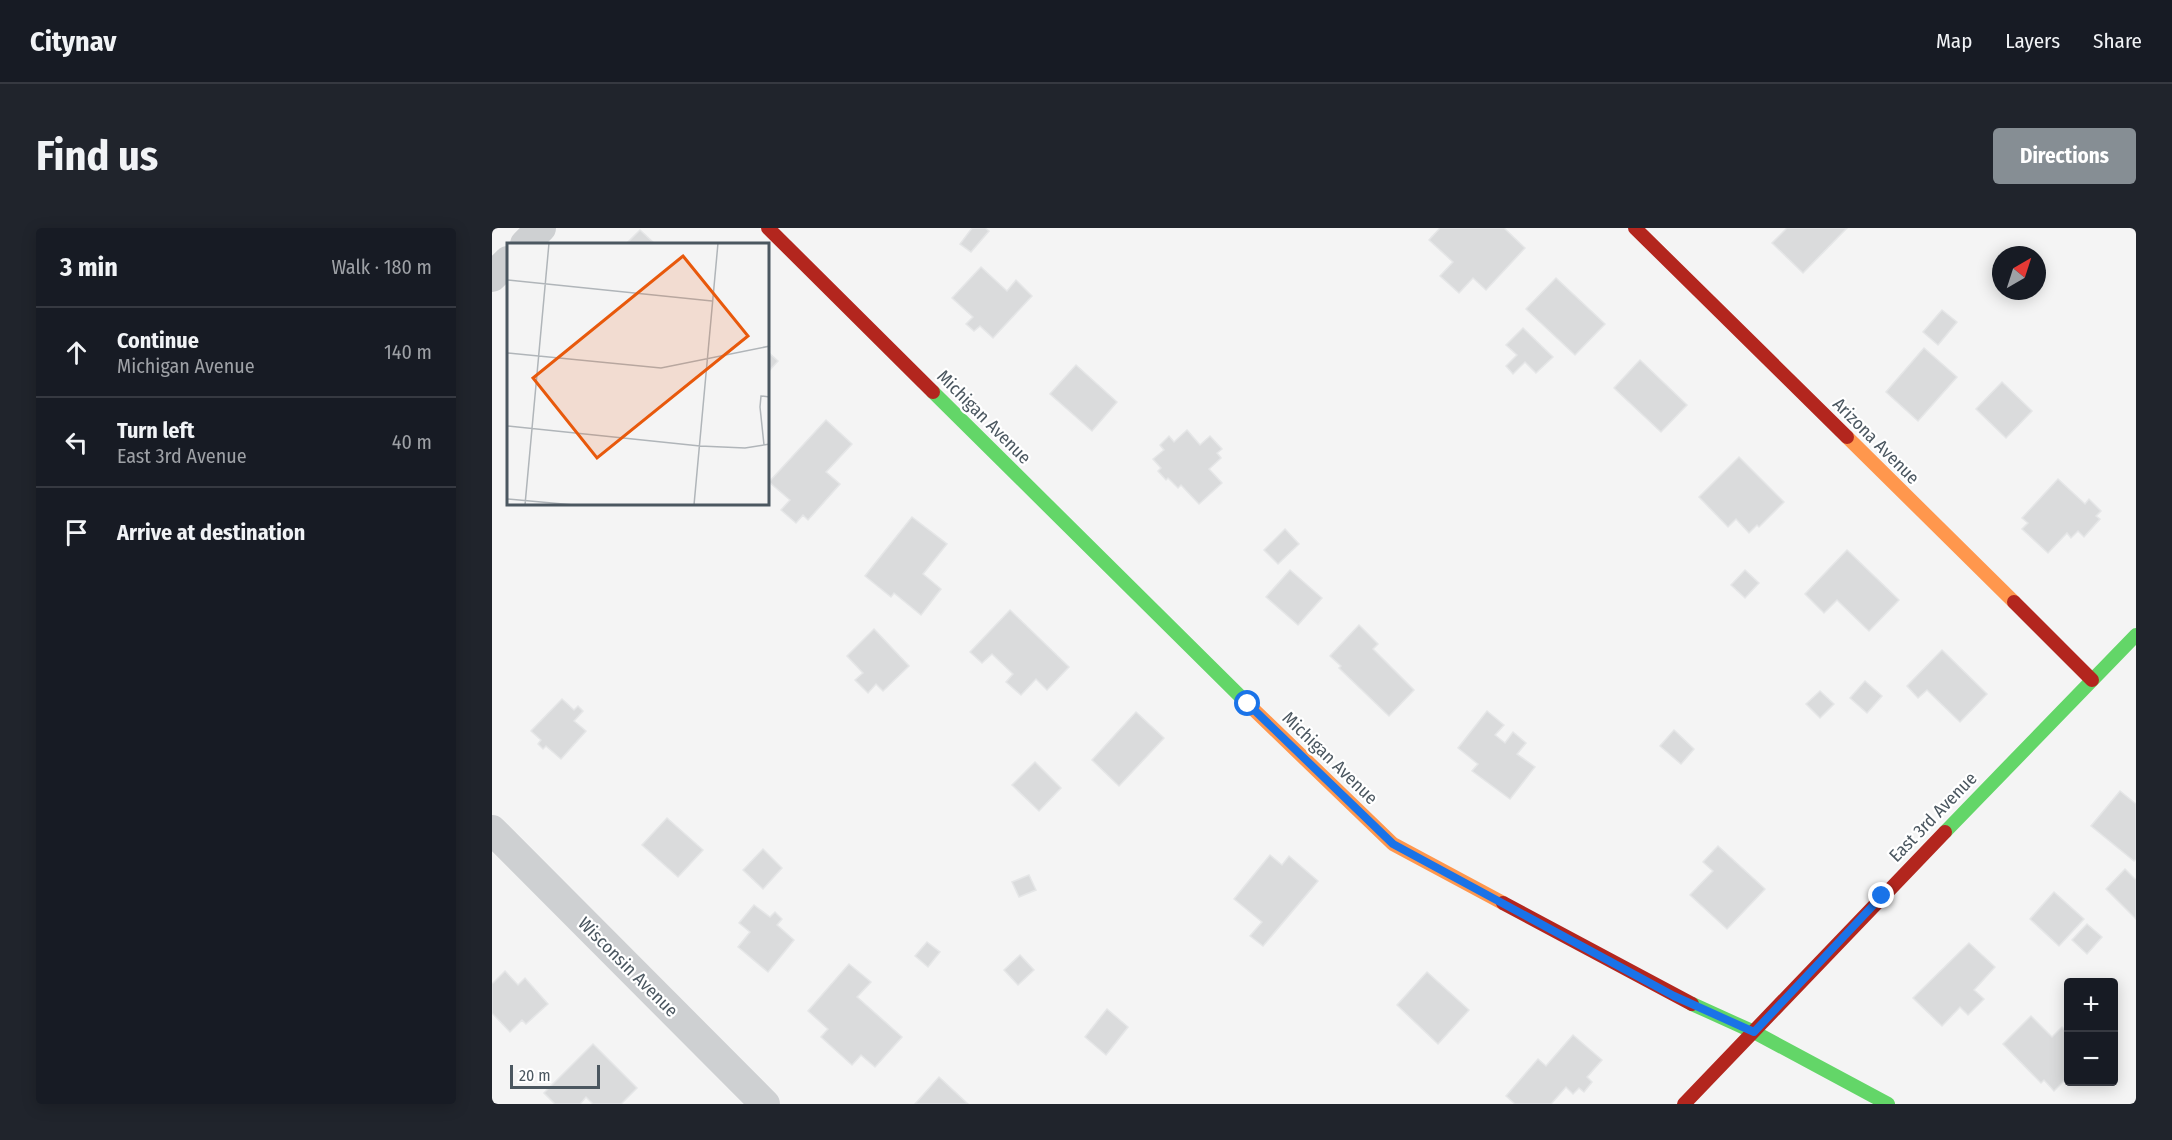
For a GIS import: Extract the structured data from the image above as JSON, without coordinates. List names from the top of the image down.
{
  "streets": {
    "street": [
      "Michigan Avenue",
      "Arizona Avenue",
      "East 3rd Avenue",
      "Wisconsin Avenue"
    ]
  },
  "crossings": [
    ["Michigan Avenue", "East 3rd Avenue"],
    ["Arizona Avenue", "East 3rd Avenue"]
  ],
  "scale_bar": "20 m",
  "north": "top right",
  "page": {
    "header": "Citynav",
    "nav": ["Map", "Layers", "Share"],
    "buttons": "Directions",
    "title": "Find us",
    "heading": ["3 min", "Walk · 180 m"],
    "list": [
      ["Continue", "Michigan Avenue", "140 m"],
      ["Turn left", "East 3rd Avenue", "40 m"],
      "Arrive at destination"
    ],
    "map_buttons": ["+", "−"],
    "scale": "20 m"
  }
}
